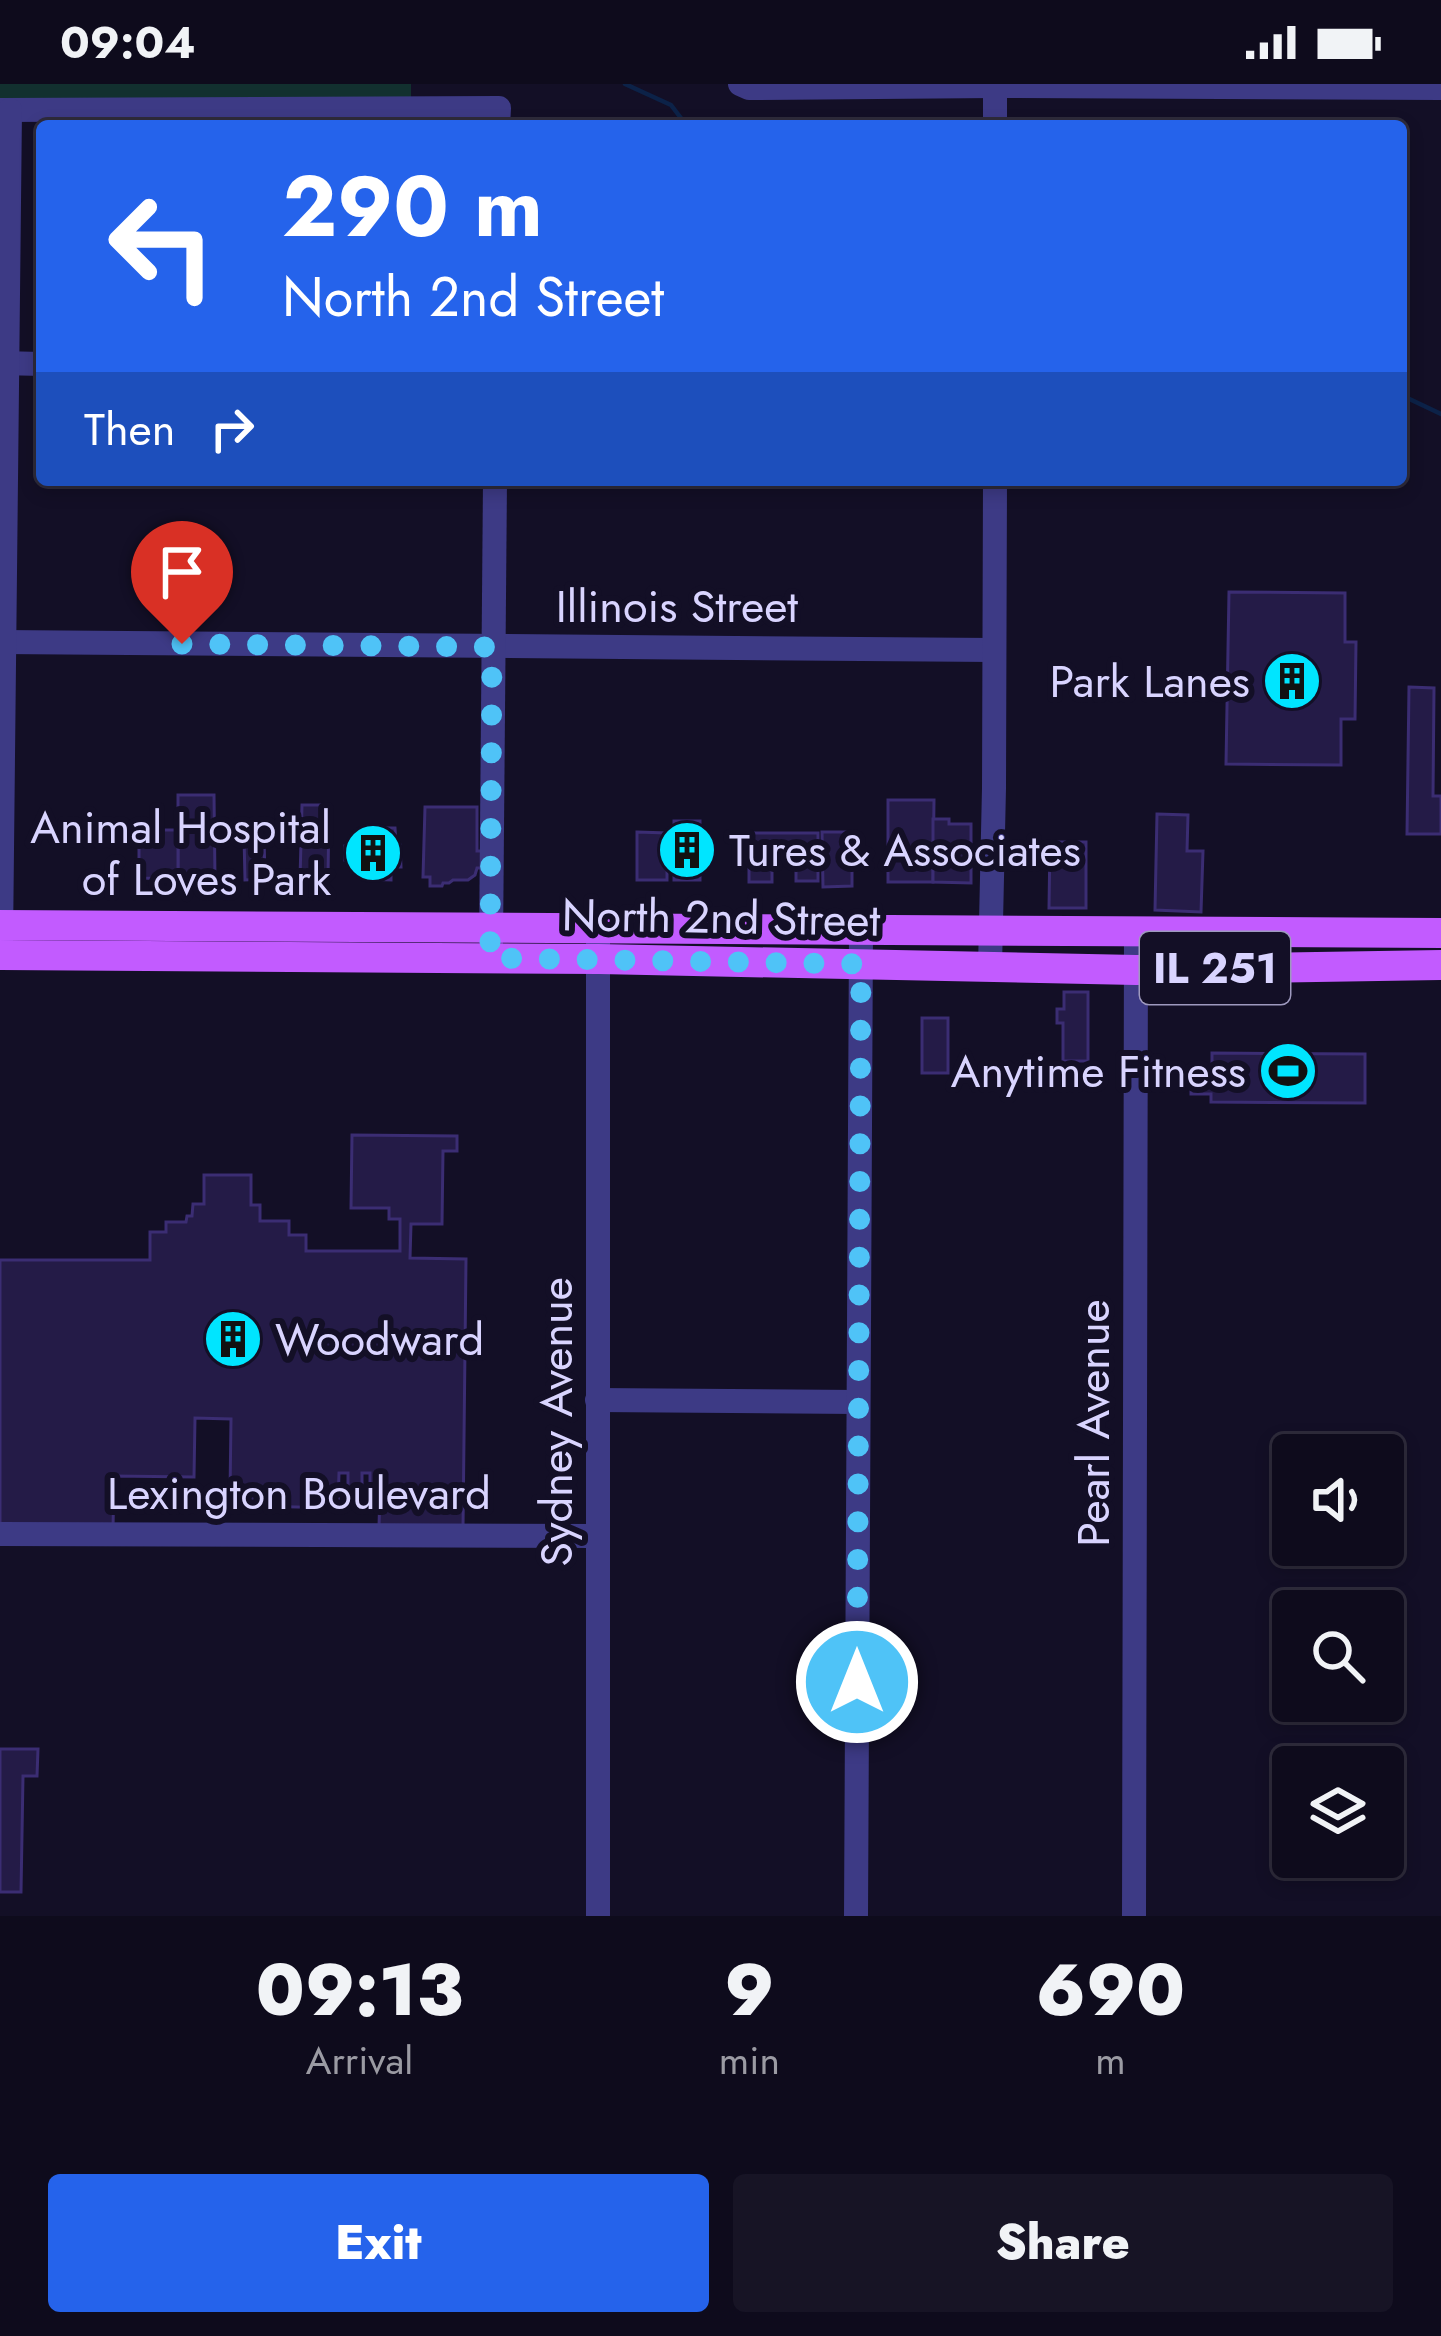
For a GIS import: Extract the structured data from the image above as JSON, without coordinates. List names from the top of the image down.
{
  "streets": {
    "main road": ["North 2nd Street", "IL 251"],
    "street": [
      "Illinois Street",
      "Sydney Avenue",
      "Pearl Avenue",
      "Lexington Boulevard"
    ]
  },
  "crossings": [
    ["North 2nd Street", "Sydney Avenue"],
    ["North 2nd Street", "Pearl Avenue"],
    ["Sydney Avenue", "Lexington Boulevard"]
  ],
  "places": {
    "building": [
      "Park Lanes",
      "Tures & Associates",
      "Animal Hospital of Loves Park",
      "Woodward"
    ],
    "sports": ["Anytime Fitness"]
  },
  "page": {
    "status": "09:04",
    "turn": ["290 m", "North 2nd Street"],
    "then": "Then",
    "eta": [
      "09:13",
      "Arrival",
      "9",
      "min",
      "690",
      "m"
    ],
    "buttons": ["Exit", "Share"]
  }
}
